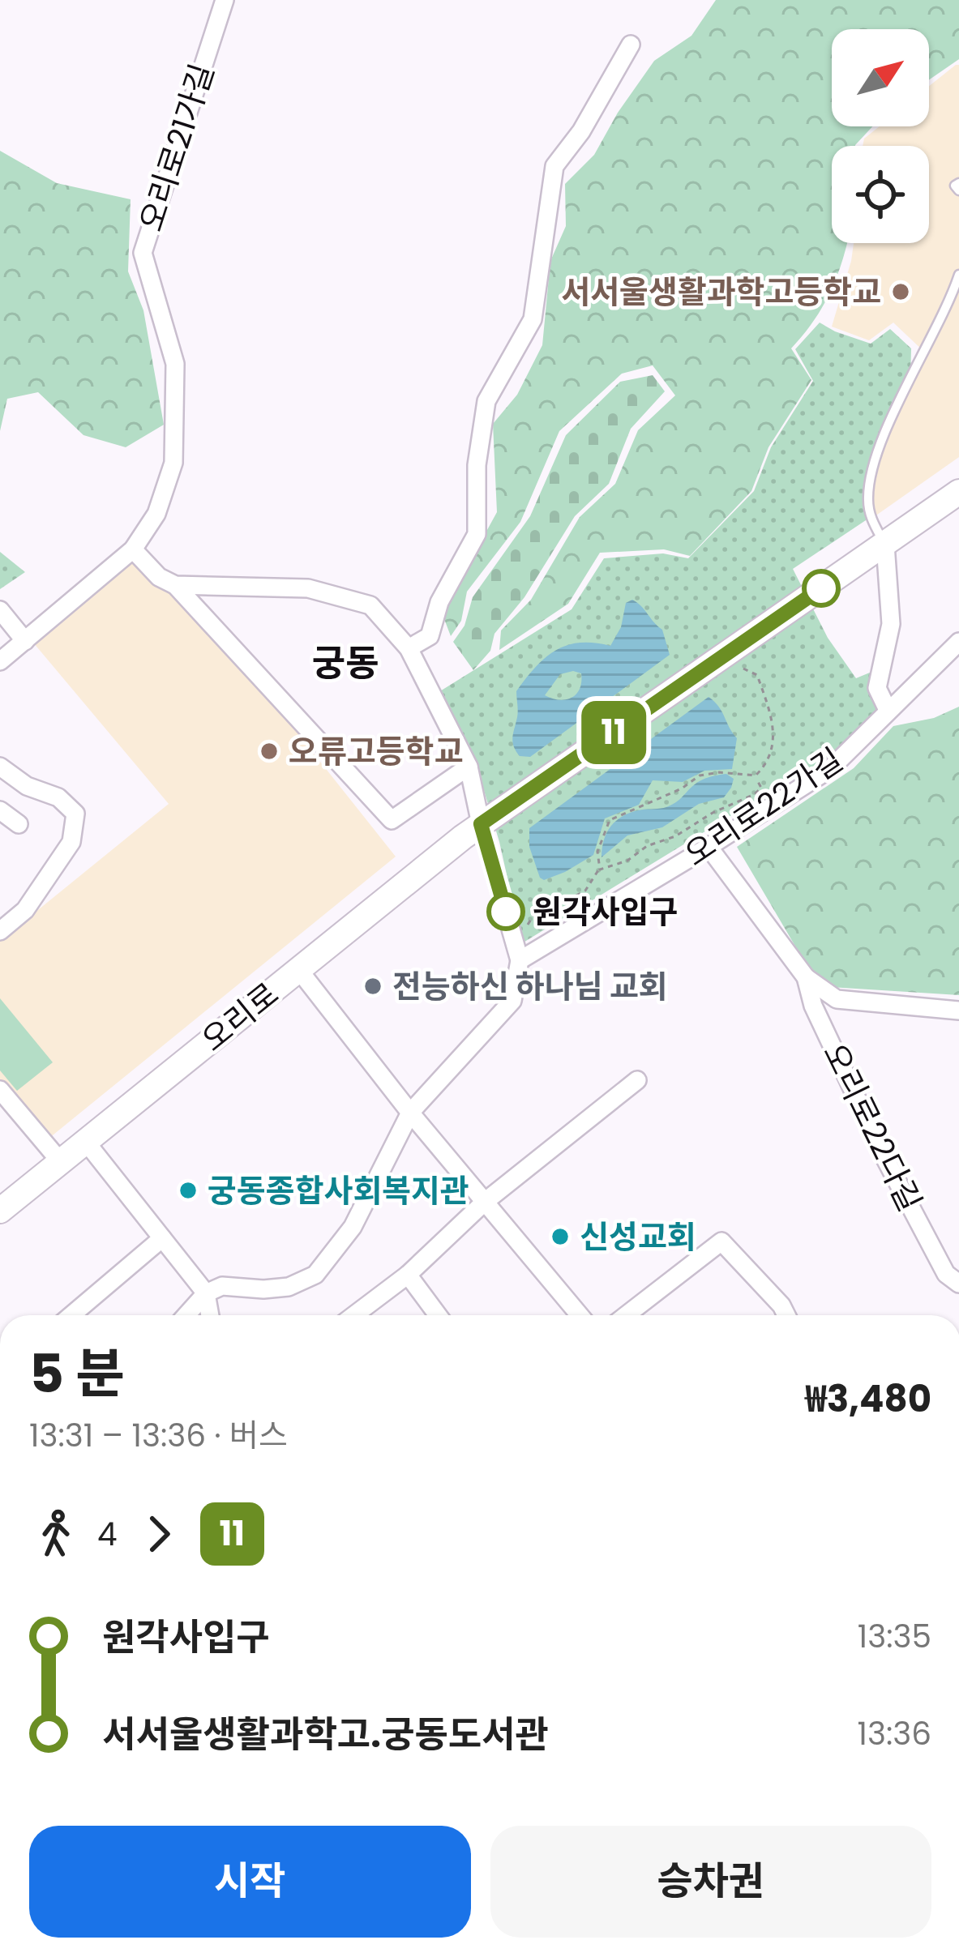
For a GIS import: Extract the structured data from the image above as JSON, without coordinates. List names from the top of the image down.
{
  "streets": {
    "main road": ["오리로"],
    "street": ["오리로21가길", "오리로22가길", "오리로22다길"]
  },
  "crossings": [
    ["오리로22가길", "오리로22다길"]
  ],
  "districts": ["궁동"],
  "places": [
    "서서울생활과학고등학교",
    "오류고등학교",
    "원각사입구",
    "전능하신 하나님 교회",
    "궁동종합사회복지관",
    "신성교회"
  ],
  "lines": ["bus line 11"],
  "north": "top right",
  "page": {
    "on_map": "11",
    "heading": ["5 분", "13:31 – 13:36 · 버스", "₩3,480"],
    "legs": ["4", "11"],
    "list": [
      {
        "name": "원각사입구",
        "value": "13:35"
      },
      {
        "name": "서서울생활과학고.궁동도서관",
        "value": "13:36"
      }
    ],
    "buttons": ["시작", "승차권"]
  }
}
